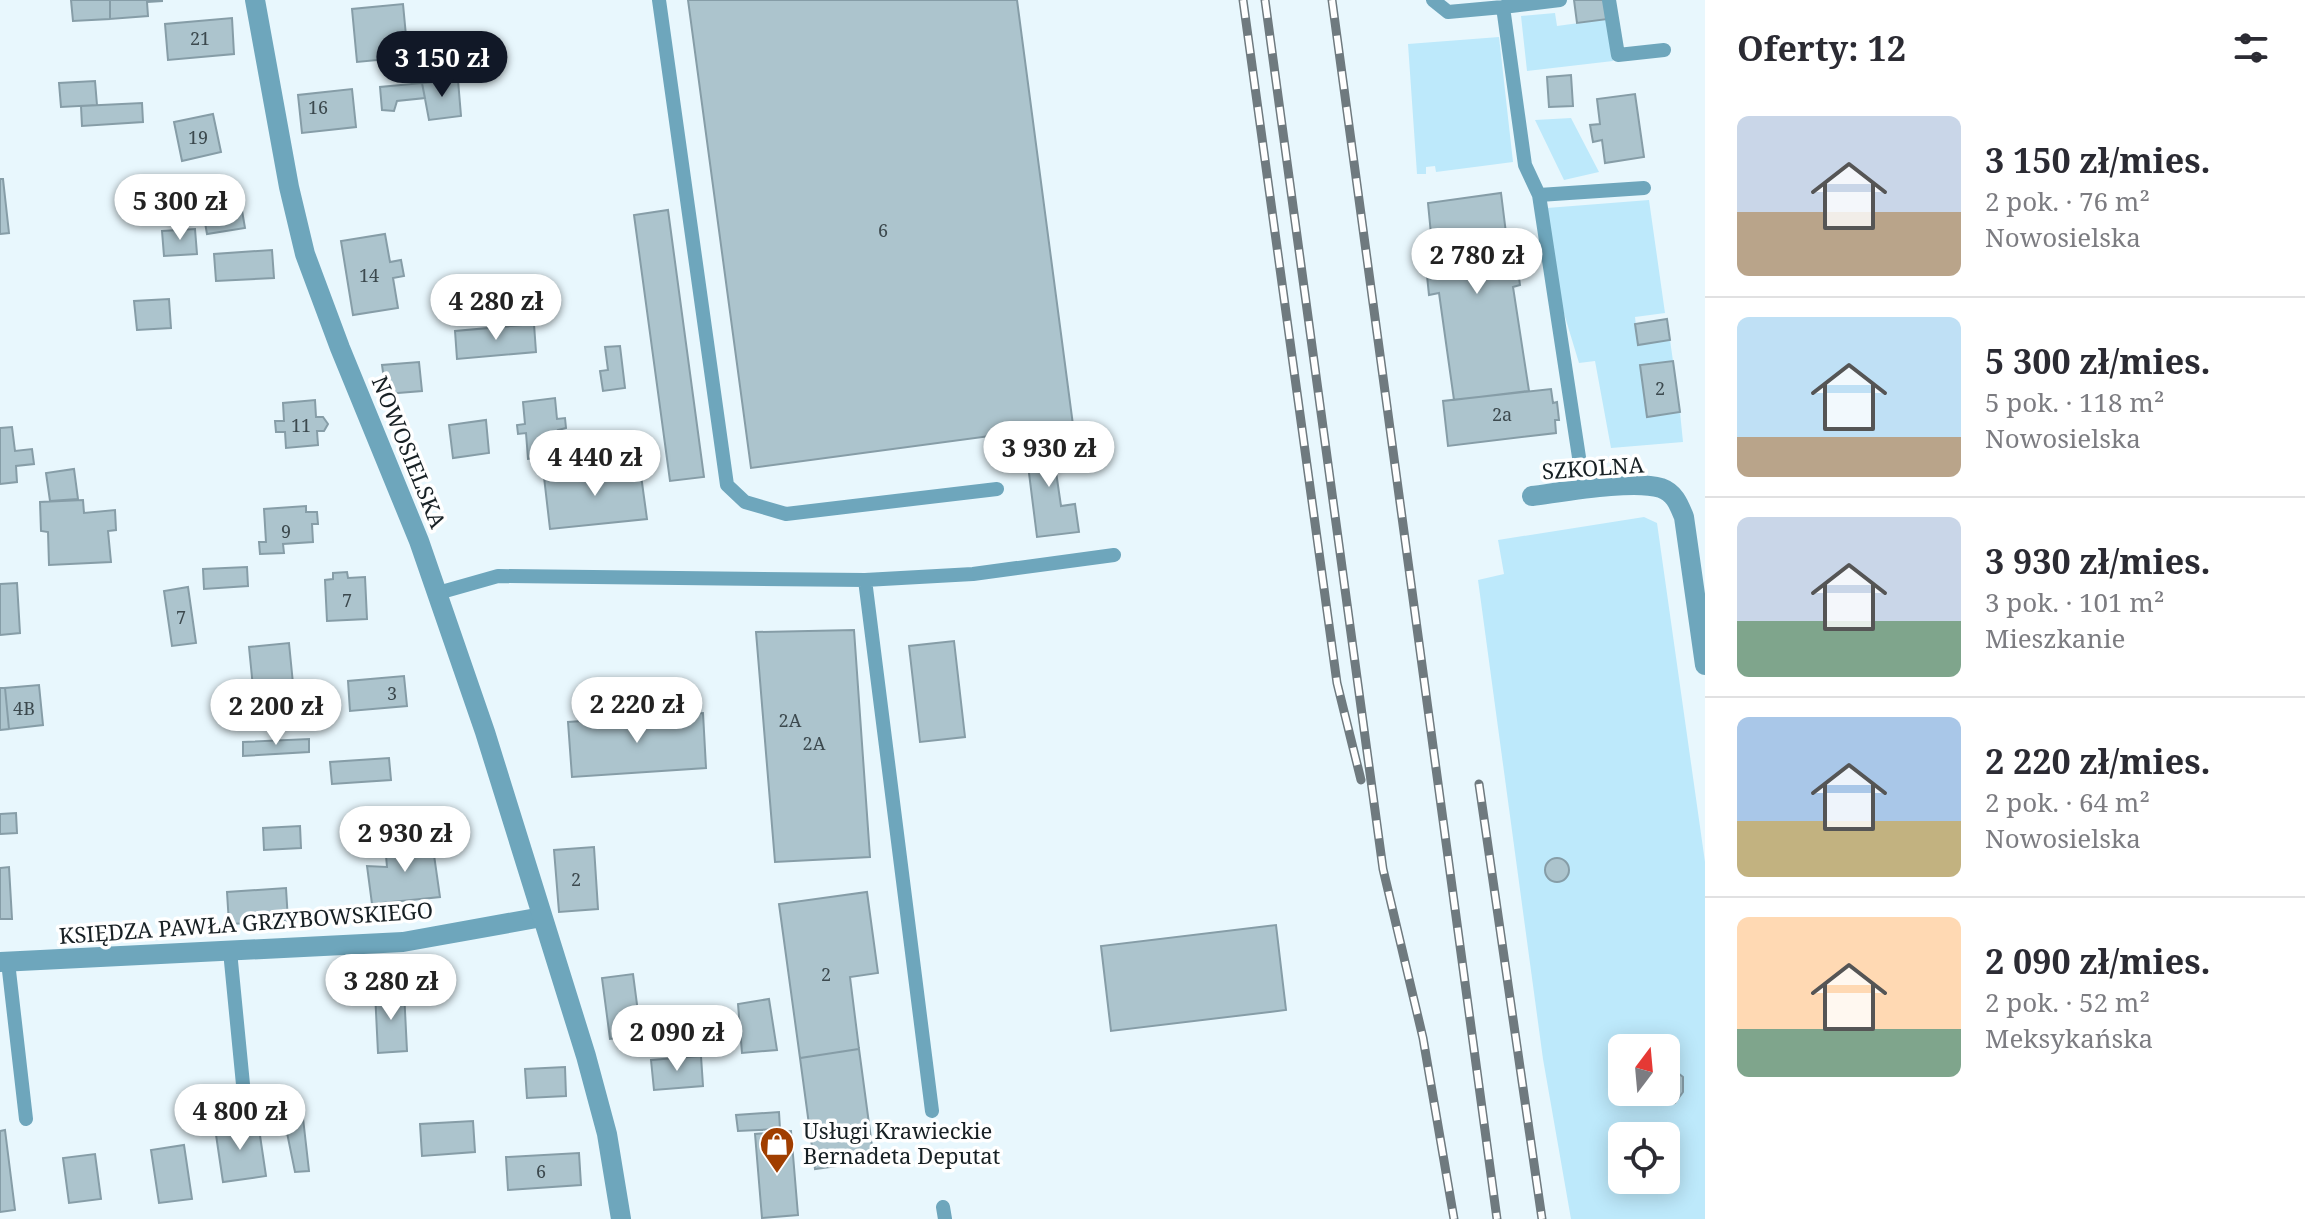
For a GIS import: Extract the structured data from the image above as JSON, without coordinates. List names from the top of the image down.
{
  "streets": {
    "street": ["NOWOSIELSKA", "SZKOLNA", "KSIĘDZA PAWŁA GRZYBOWSKIEGO"]
  },
  "crossings": [
    ["NOWOSIELSKA", "KSIĘDZA PAWŁA GRZYBOWSKIEGO"]
  ],
  "places": {
    "shop": ["Usługi Krawieckie Bernadeta Deputat"]
  },
  "house_numbers": [
    "21",
    "16",
    "19",
    "6",
    "14",
    "2",
    "2a",
    "11",
    "9",
    "7",
    "7",
    "3",
    "4B",
    "2A",
    "2A",
    "2",
    "2",
    "6"
  ],
  "north": "top",
  "page": {
    "heading": "Oferty: 12",
    "price": [
      "3 150 zł",
      "5 300 zł",
      "2 780 zł",
      "4 280 zł",
      "3 930 zł",
      "4 440 zł",
      "2 220 zł",
      "2 200 zł",
      "2 930 zł",
      "3 280 zł",
      "2 090 zł",
      "4 800 zł"
    ],
    "list": [
      {
        "name": "3 150 zł/mies.",
        "note": "2 pok. · 76 m² · Nowosielska"
      },
      {
        "name": "5 300 zł/mies.",
        "note": "5 pok. · 118 m² · Nowosielska"
      },
      {
        "name": "3 930 zł/mies.",
        "note": "3 pok. · 101 m² · Mieszkanie"
      },
      {
        "name": "2 220 zł/mies.",
        "note": "2 pok. · 64 m² · Nowosielska"
      },
      {
        "name": "2 090 zł/mies.",
        "note": "2 pok. · 52 m² · Meksykańska"
      }
    ]
  }
}
